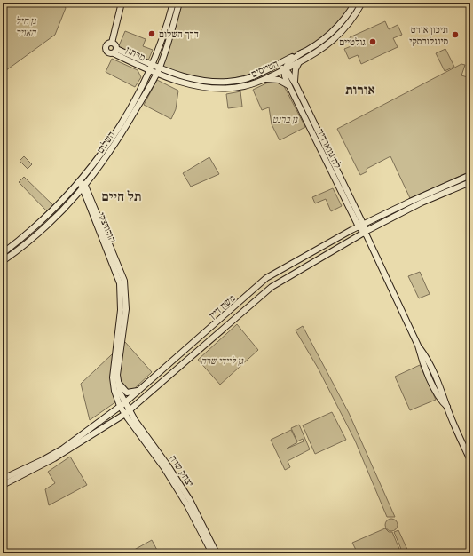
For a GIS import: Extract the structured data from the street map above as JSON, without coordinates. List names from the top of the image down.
{
  "streets": {
    "street": [
      "מרתון",
      "הטייסים",
      "השלום",
      "לה גווארדיה",
      "הורודצקי",
      "משה דיין",
      "יצחק שדה"
    ]
  },
  "crossings": [
    ["מרתון", "הטייסים"],
    ["מרתון", "השלום"],
    ["הטייסים", "השלום"],
    ["הטייסים", "לה גווארדיה"],
    ["השלום", "הורודצקי"],
    ["לה גווארדיה", "משה דיין"],
    ["הורודצקי", "משה דיין"],
    ["הורודצקי", "יצחק שדה"],
    ["משה דיין", "יצחק שדה"]
  ],
  "districts": ["אורות", "תל חיים"],
  "parks": ["גן חיל האויר", "גן ברנט", "גן ליידי שרה"],
  "places": ["דרך השלום", "תיכון אורט סינגלובסקי", "גולטיים"]
}
